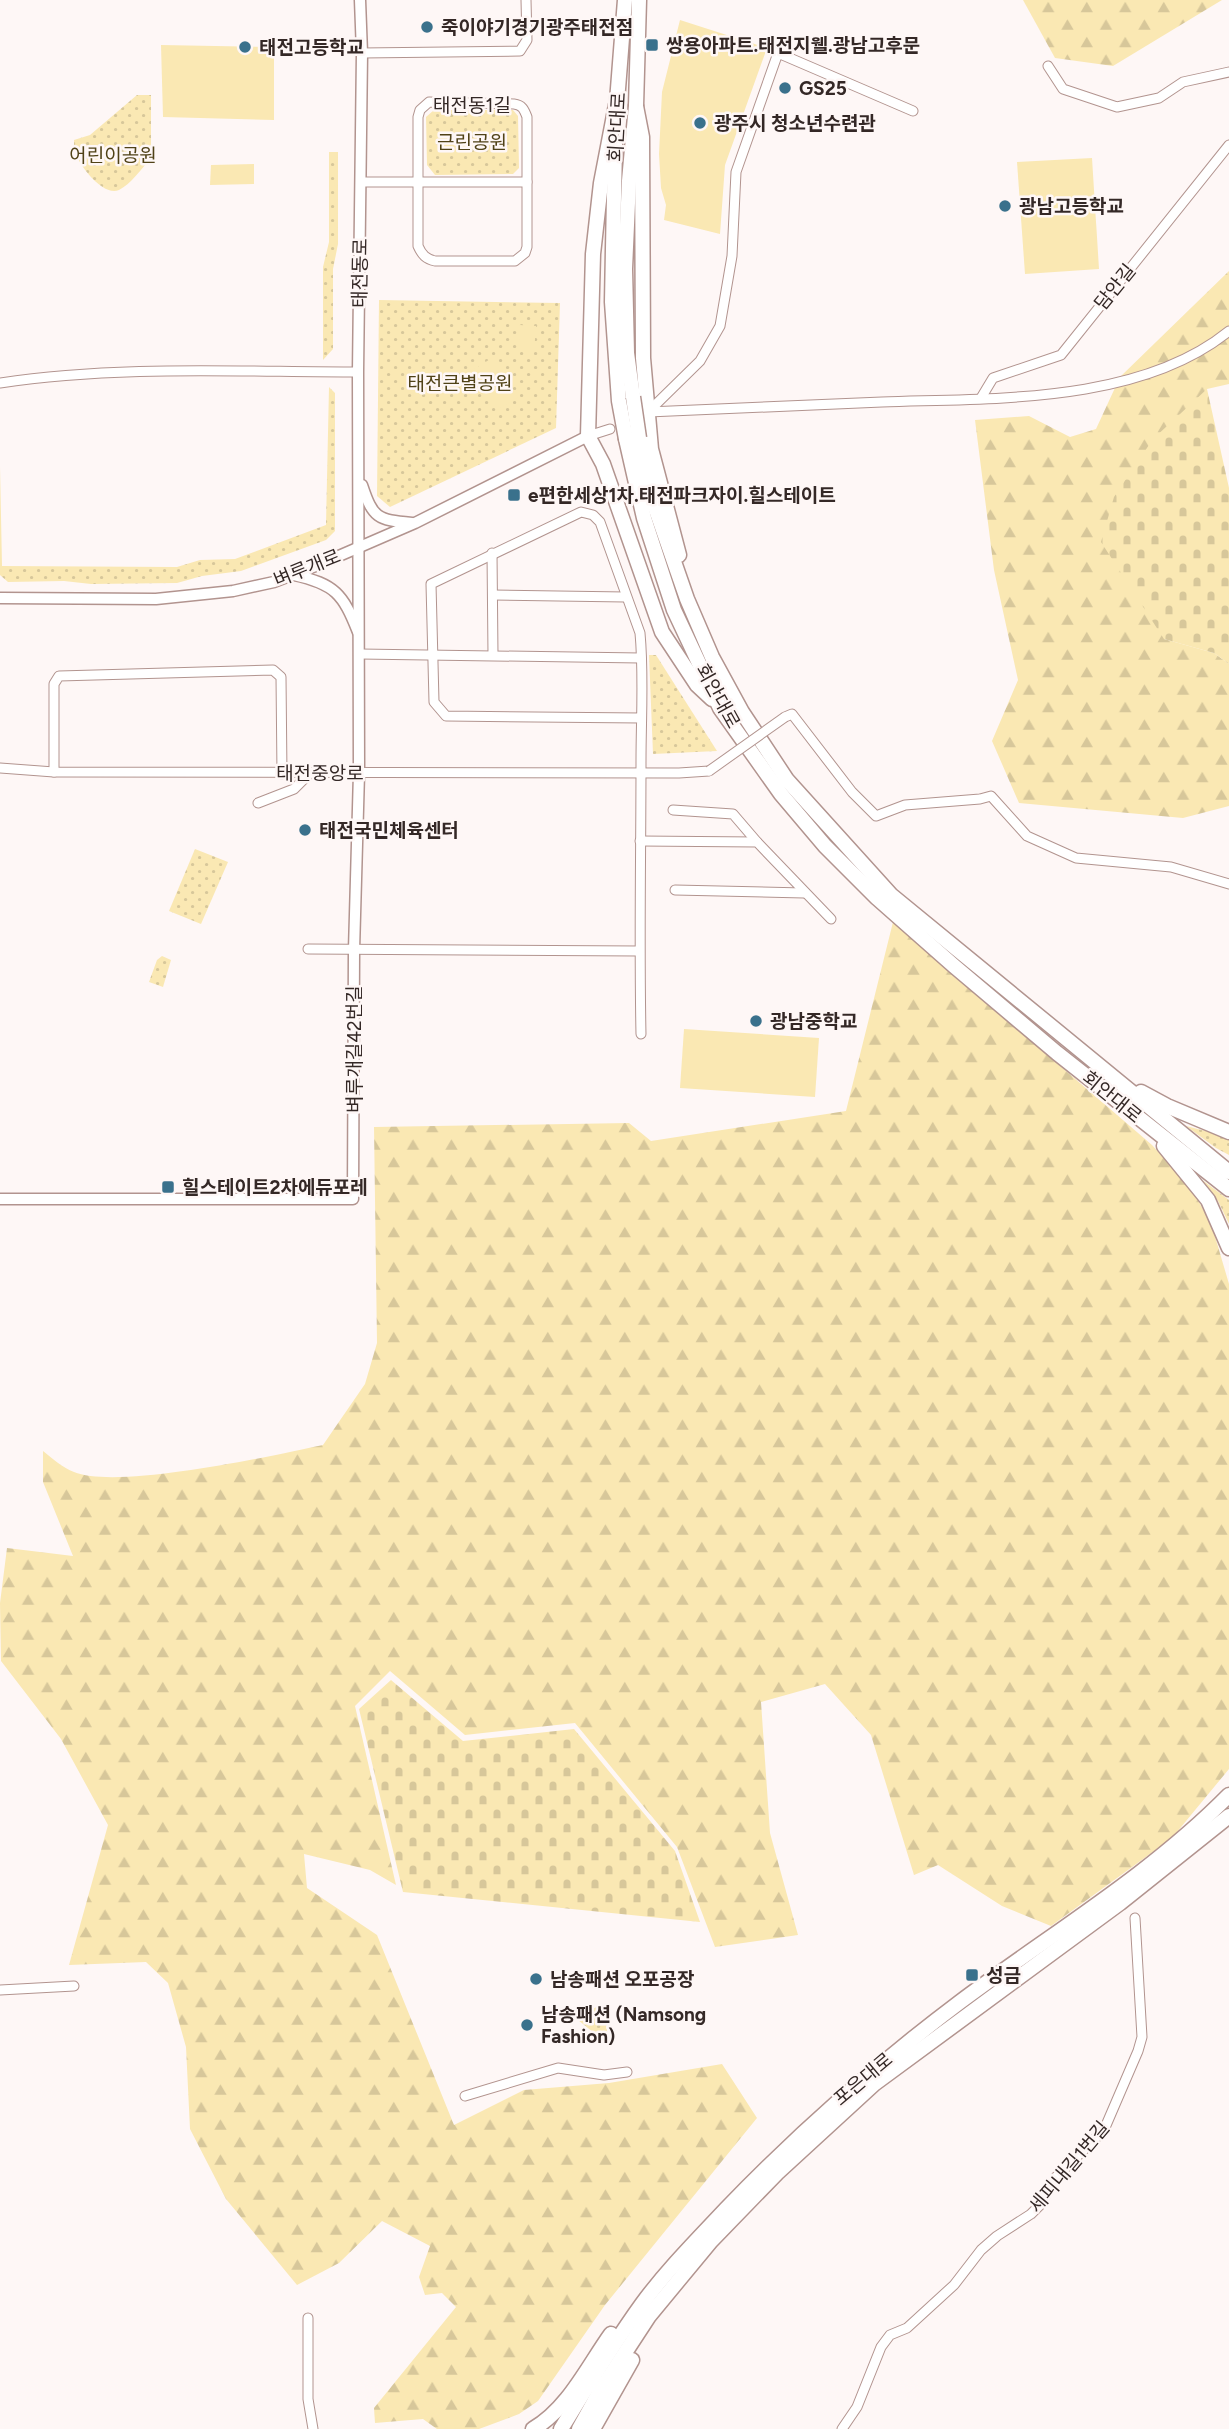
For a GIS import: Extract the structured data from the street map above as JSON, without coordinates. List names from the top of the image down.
{
  "streets": {
    "highway": ["회안대로", "포은대로"],
    "street": [
      "태전동1길",
      "태전동로",
      "담안길",
      "벼루개로",
      "태전중앙로",
      "벼루개길42번길",
      "세피내길1번길"
    ]
  },
  "crossings": [
    ["태전동로", "벼루개로"],
    ["태전동로", "벼루개길42번길"],
    ["벼루개로", "벼루개길42번길"],
    ["태전중앙로", "벼루개길42번길"]
  ],
  "parks": ["근린공원", "어린이공원", "태전큰별공원"],
  "places": {
    "other": [
      "죽이야기경기광주태전점",
      "태전고등학교",
      "GS25",
      "광주시 청소년수련관",
      "광남고등학교",
      "태전국민체육센터",
      "광남중학교",
      "남송패션 오포공장",
      "남송패션 (Namsong Fashion)"
    ],
    "transit": [
      "쌍용아파트.태전지웰.광남고후문",
      "e편한세상1차.태전파크자이.힐스테이트",
      "힐스테이트2차에듀포레",
      "성금"
    ]
  }
}
